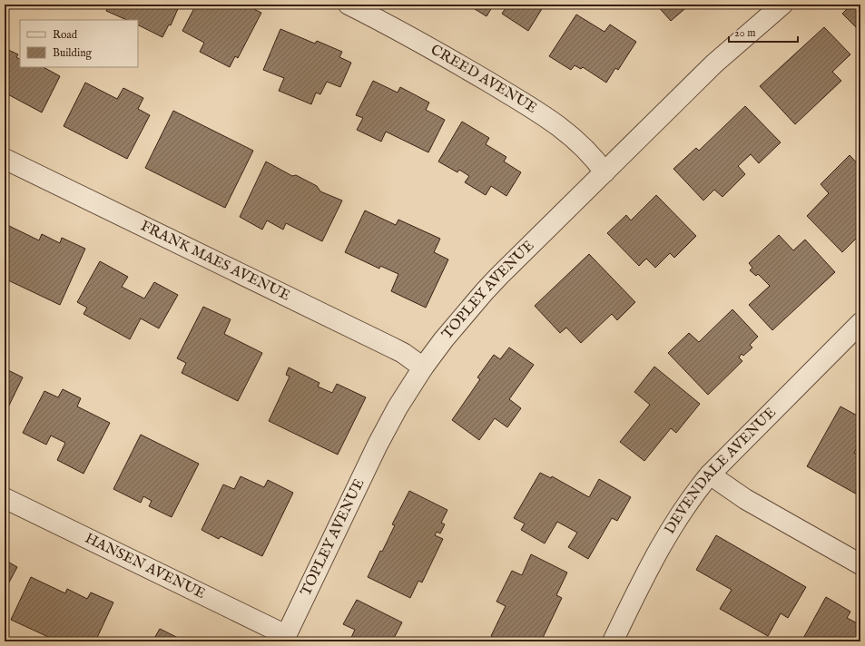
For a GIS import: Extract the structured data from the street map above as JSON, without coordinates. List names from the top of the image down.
{
  "streets": {
    "street": [
      "CREED AVENUE",
      "FRANK MAES AVENUE",
      "TOPLEY AVENUE",
      "DEVENDALE AVENUE",
      "HANSEN AVENUE"
    ]
  },
  "crossings": [
    ["CREED AVENUE", "TOPLEY AVENUE"],
    ["FRANK MAES AVENUE", "TOPLEY AVENUE"],
    ["TOPLEY AVENUE", "HANSEN AVENUE"]
  ],
  "legend": ["Road", "Building"],
  "scale_bar": "20 m"
}
